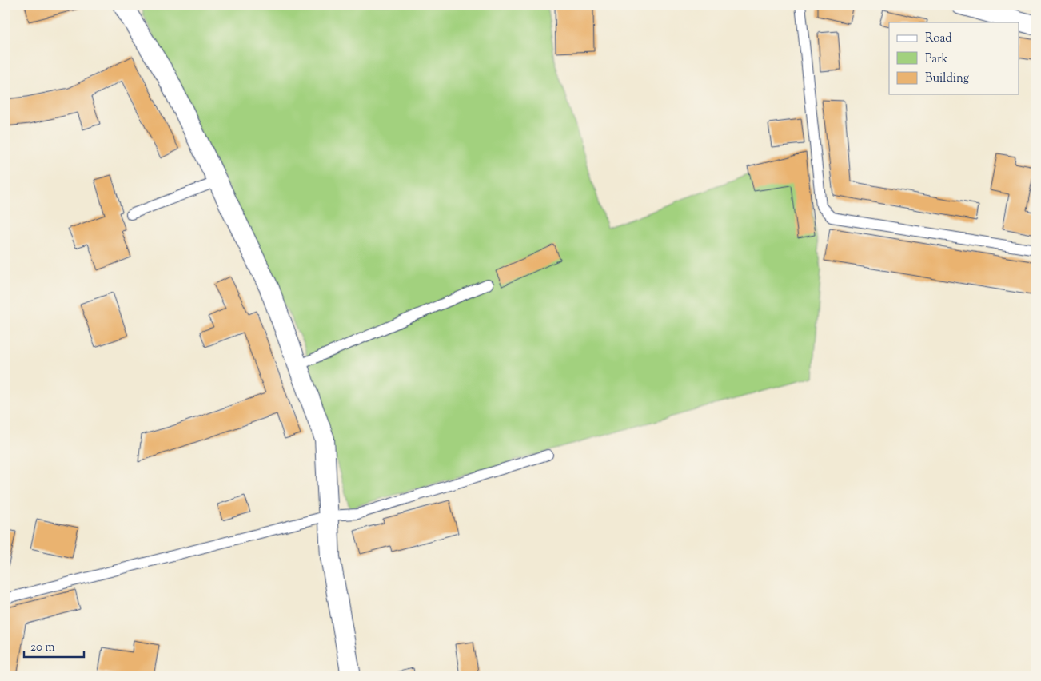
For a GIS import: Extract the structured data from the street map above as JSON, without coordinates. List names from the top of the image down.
{
  "legend": ["Road", "Park", "Building"],
  "scale_bar": "20 m"
}
